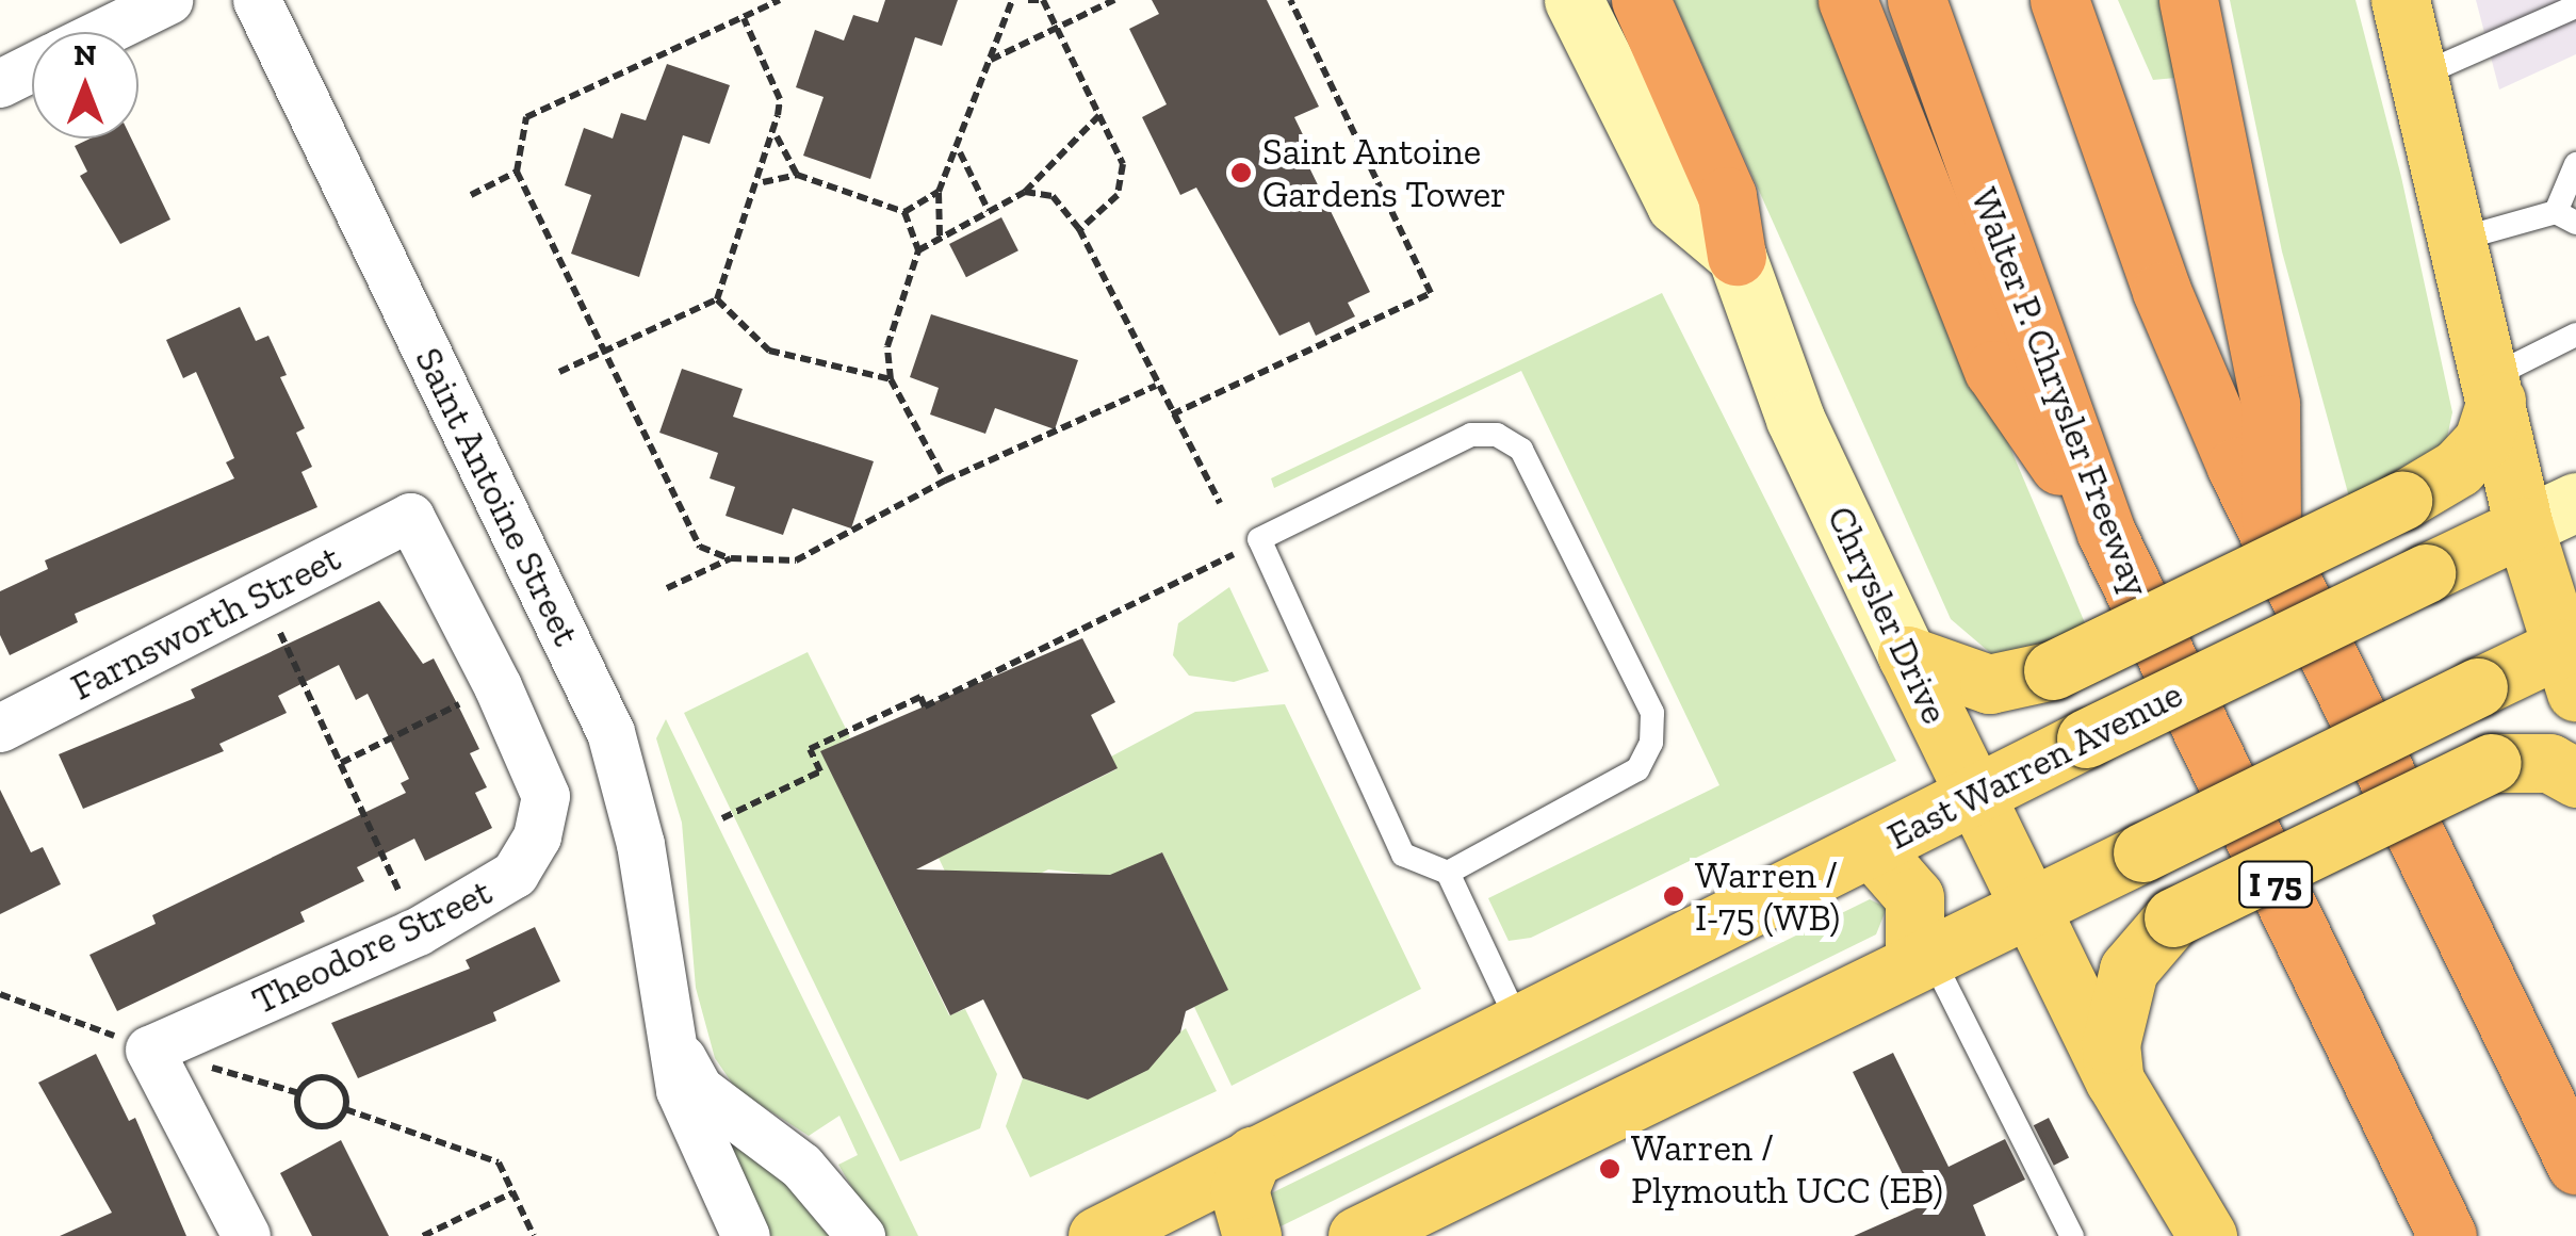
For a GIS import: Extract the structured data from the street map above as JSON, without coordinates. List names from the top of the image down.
{
  "streets": {
    "highway": ["Walter P. Chrysler Freeway", "I 75"],
    "main road": ["Chrysler Drive", "East Warren Avenue"],
    "street": ["Saint Antoine Street", "Farnsworth Street", "Theodore Street"]
  },
  "crossings": [
    ["Chrysler Drive", "East Warren Avenue"],
    ["Farnsworth Street", "Theodore Street"]
  ],
  "places": ["Saint Antoine Gardens Tower", "Warren / I-75 (WB)", "Warren / Plymouth UCC (EB)"],
  "north": "top"
}
